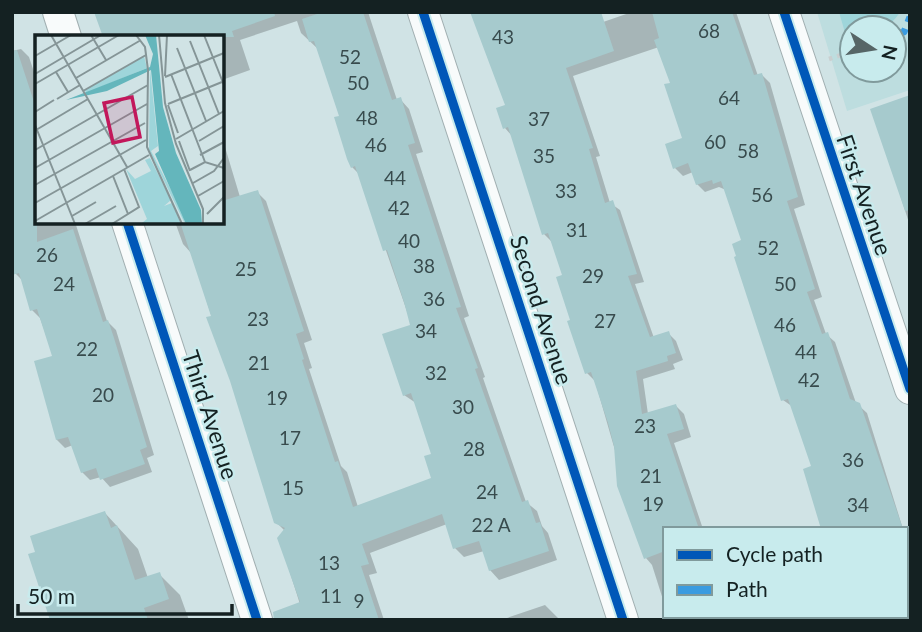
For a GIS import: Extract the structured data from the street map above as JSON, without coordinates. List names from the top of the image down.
{
  "streets": {
    "street": ["First Avenue", "Second Avenue", "Third Avenue"]
  },
  "house_numbers": [
    "68",
    "43",
    "52",
    "50",
    "64",
    "48",
    "37",
    "60",
    "46",
    "58",
    "35",
    "44",
    "33",
    "56",
    "42",
    "31",
    "40",
    "52",
    "26",
    "38",
    "25",
    "29",
    "24",
    "50",
    "36",
    "23",
    "27",
    "46",
    "34",
    "22",
    "44",
    "21",
    "32",
    "42",
    "20",
    "19",
    "30",
    "23",
    "17",
    "28",
    "36",
    "21",
    "15",
    "24",
    "19",
    "34",
    "22 A",
    "13",
    "11",
    "9"
  ],
  "legend": ["Cycle path", "Path"],
  "scale_bar": "50 m",
  "north": "right"
}
